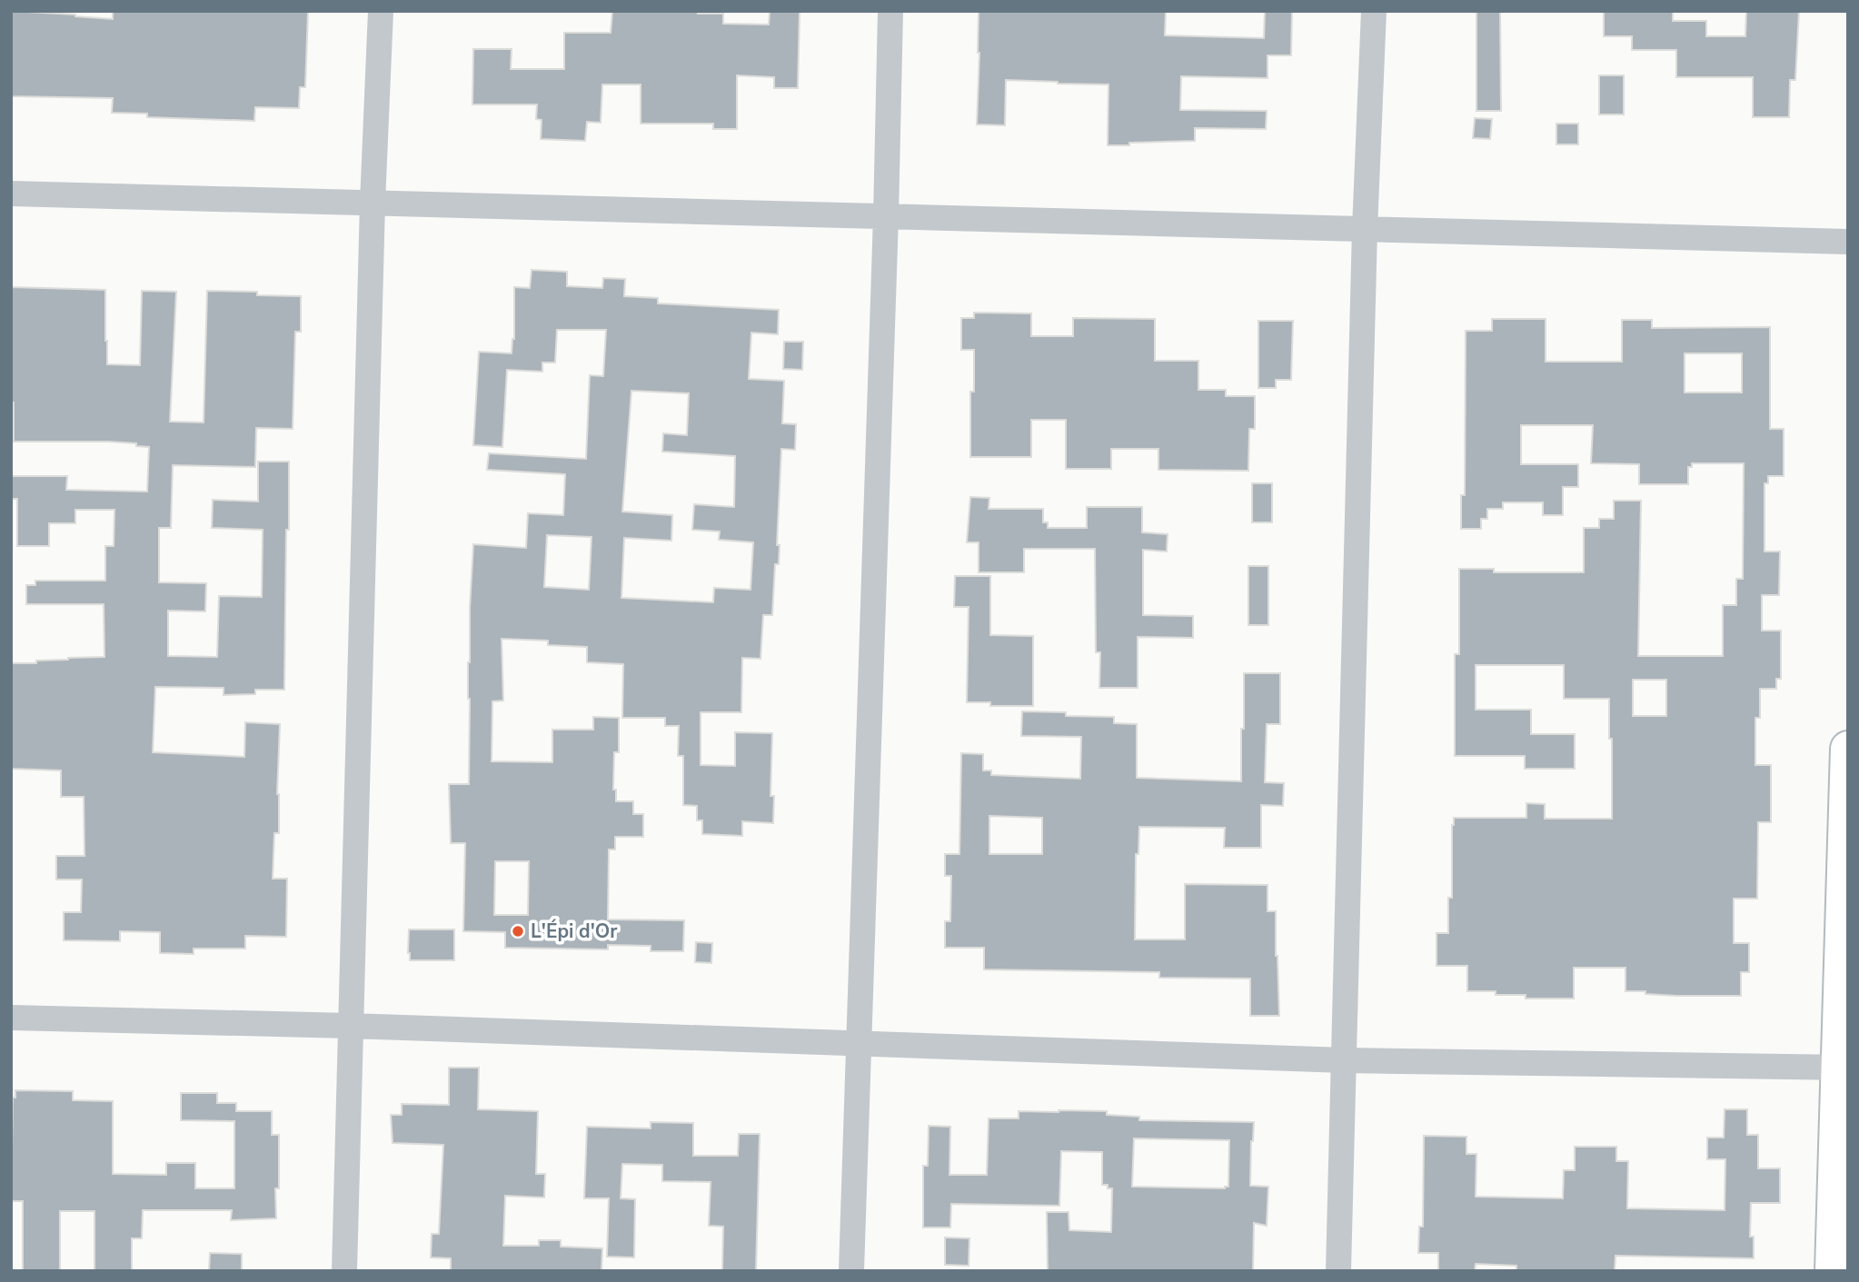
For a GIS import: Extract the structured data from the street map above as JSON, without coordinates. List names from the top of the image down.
{
  "places": ["L'Épi d'Or"]
}
